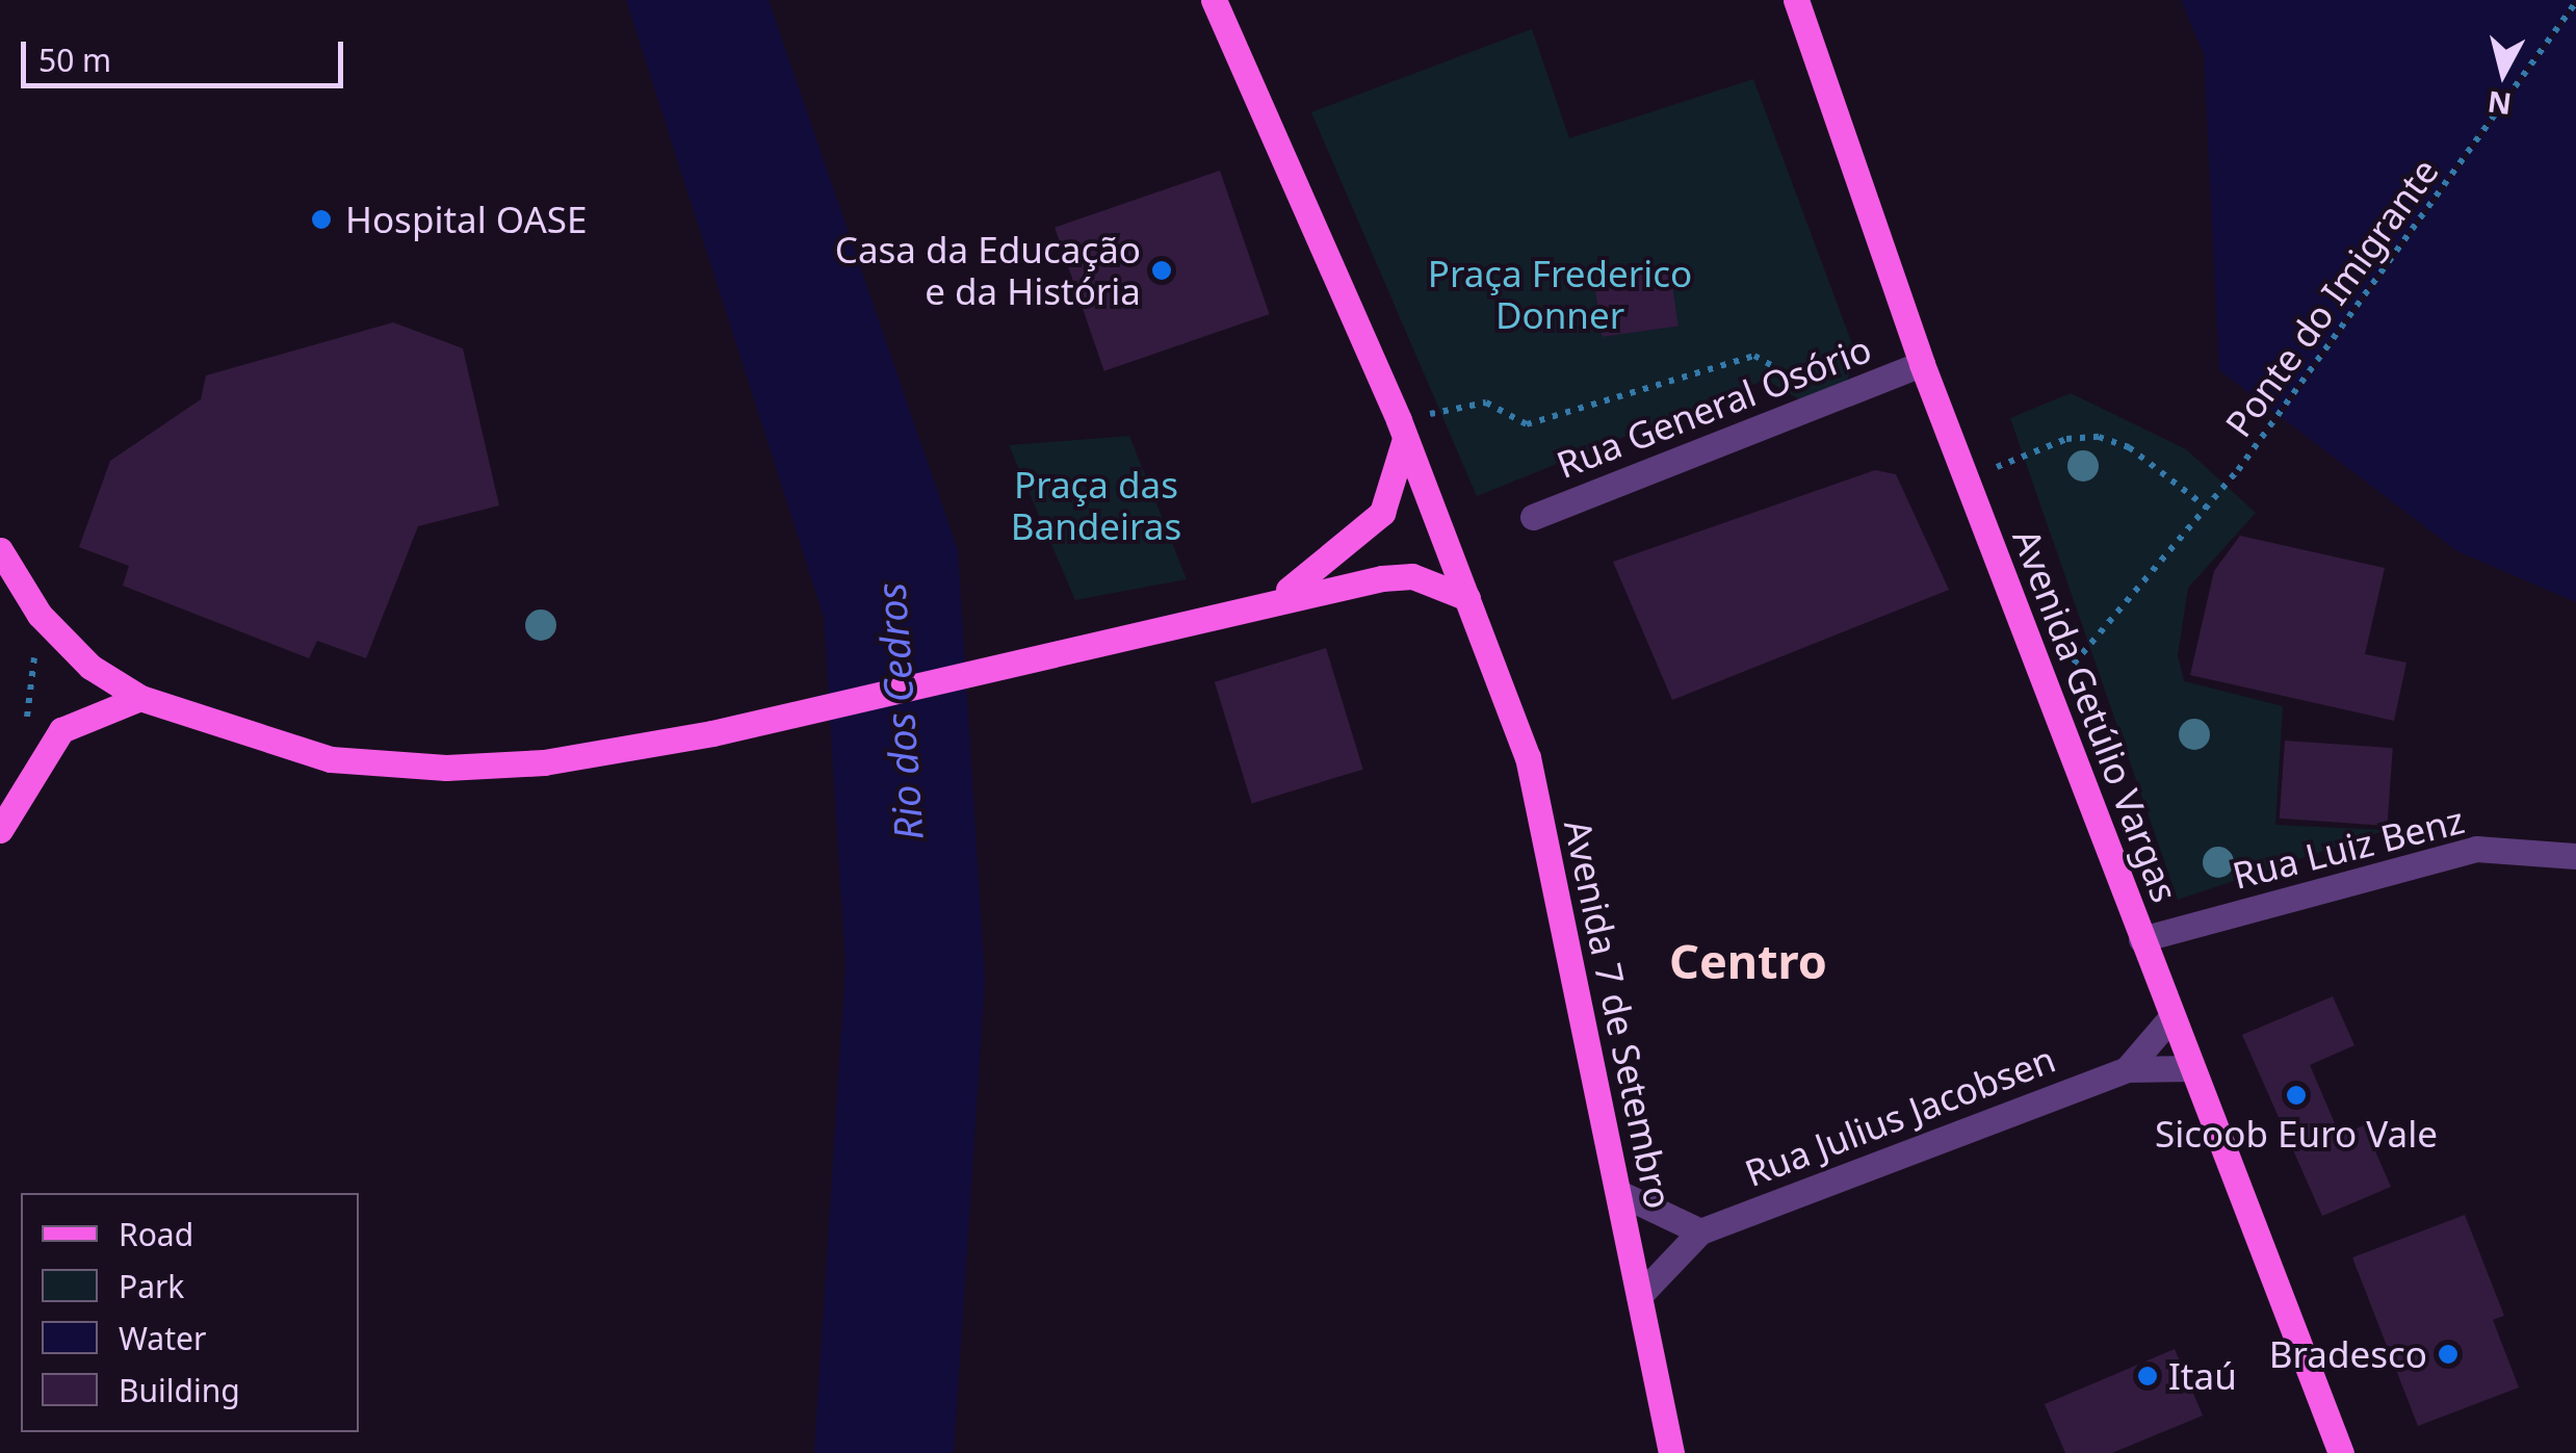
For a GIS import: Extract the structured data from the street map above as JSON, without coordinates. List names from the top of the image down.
{
  "streets": {
    "main road": ["Avenida Getúlio Vargas", "Avenida 7 de Setembro"],
    "street": ["Rua General Osório", "Rua Luiz Benz", "Rua Julius Jacobsen"],
    "path": ["Ponte do Imigrante"]
  },
  "crossings": [
    ["Ponte do Imigrante", "Avenida Getúlio Vargas"],
    ["Rua General Osório", "Avenida Getúlio Vargas"],
    ["Avenida Getúlio Vargas", "Rua Luiz Benz"],
    ["Avenida Getúlio Vargas", "Rua Julius Jacobsen"],
    ["Avenida 7 de Setembro", "Rua Julius Jacobsen"]
  ],
  "districts": ["Centro"],
  "water": ["Rio dos Cedros"],
  "parks": ["Praça Frederico Donner", "Praça das Bandeiras"],
  "places": [
    "Hospital OASE",
    "Casa da Educação e da História",
    "Sicoob Euro Vale",
    "Bradesco",
    "Itaú"
  ],
  "legend": [
    "Road",
    "Park",
    "Water",
    "Building"
  ],
  "scale_bar": "50 m",
  "north": "bottom"
}
